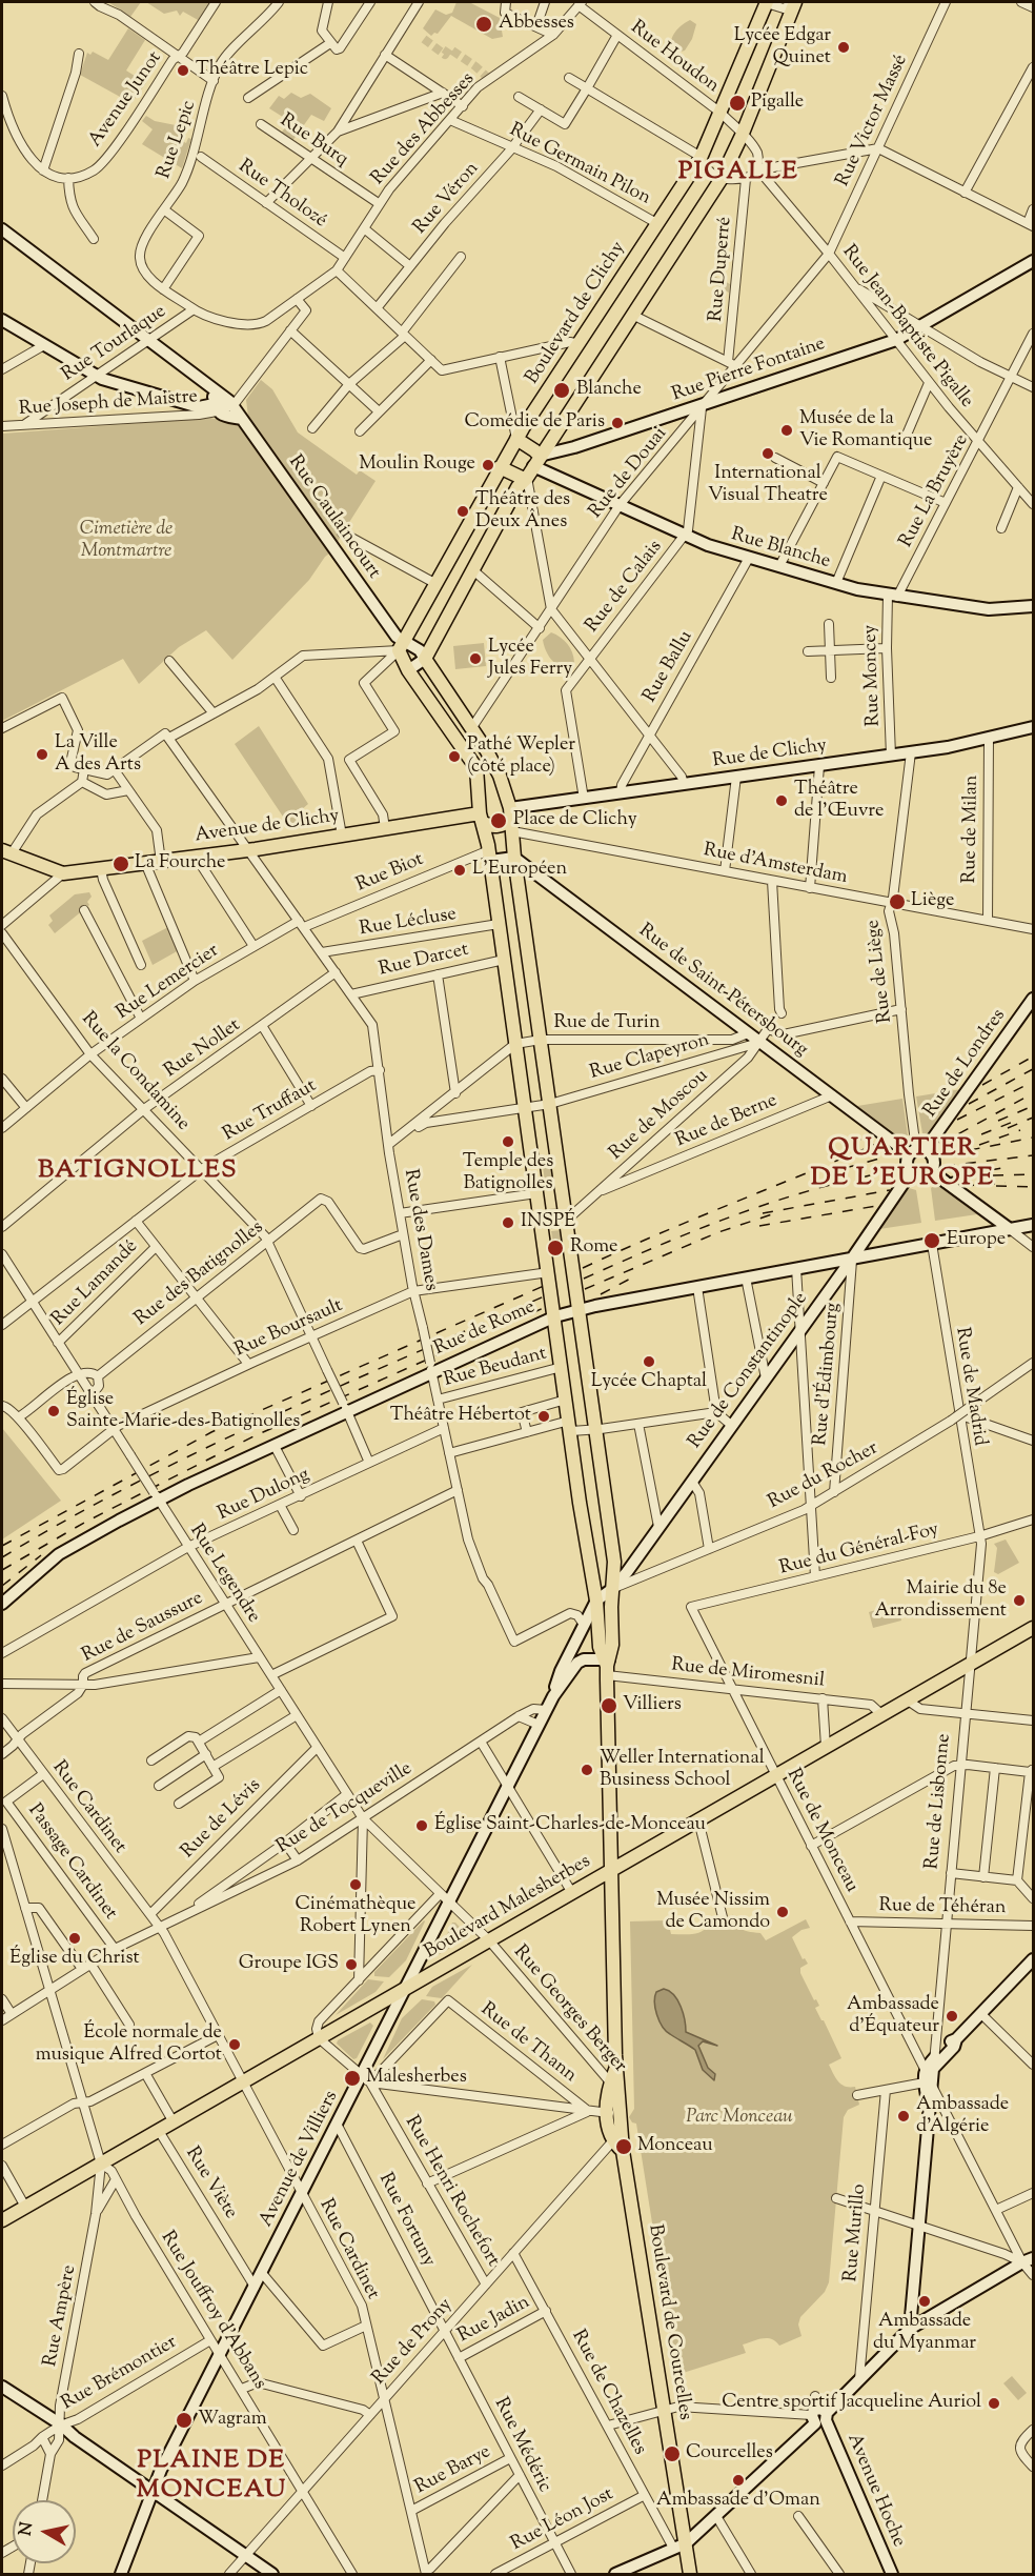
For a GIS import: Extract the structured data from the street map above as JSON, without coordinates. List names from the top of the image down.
{
  "streets": {
    "main road": [
      "Boulevard de Clichy",
      "Rue Pierre Fontaine",
      "Rue Caulaincourt",
      "Rue Blanche",
      "Rue de Clichy",
      "Avenue de Clichy",
      "Rue de Saint-Pétersbourg",
      "Rue de Londres",
      "Rue de Rome",
      "Rue de Constantinople",
      "Boulevard Malesherbes",
      "Avenue de Villiers",
      "Boulevard de Courcelles",
      "Avenue Hoche"
    ],
    "street": [
      "Rue Houdon",
      "Avenue Junot",
      "Rue Victor Massé",
      "Rue des Abbesses",
      "Rue Lepic",
      "Rue Burq",
      "Rue Germain Pilon",
      "Rue Tholozé",
      "Rue Véron",
      "Rue Duperré",
      "Rue Jean-Baptiste Pigalle",
      "Rue Tourlaque",
      "Rue Joseph de Maistre",
      "Rue de Douai",
      "Rue La Bruyère",
      "Rue de Calais",
      "Rue Ballu",
      "Rue Moncey",
      "Rue de Milan",
      "Rue d'Amsterdam",
      "Rue Biot",
      "Rue Lécluse",
      "Rue Darcet",
      "Rue de Liège",
      "Rue Lemercier",
      "Rue de Turin",
      "Rue Nollet",
      "Rue Clapeyron",
      "Rue la Condamine",
      "Rue Truffaut",
      "Rue de Moscou",
      "Rue de Berne",
      "Rue des Dames",
      "Rue des Batignolles",
      "Rue Lamandé",
      "Rue Boursault",
      "Rue Beudant",
      "Rue d'Édimbourg",
      "Rue de Madrid",
      "Rue du Rocher",
      "Rue Dulong",
      "Rue du Général-Foy",
      "Rue Legendre",
      "Rue de Saussure",
      "Rue de Miromesnil",
      "Rue de Lisbonne",
      "Rue Cardinet",
      "Rue de Tocqueville",
      "Rue de Lévis",
      "Rue de Monceau",
      "Passage Cardinet",
      "Rue de Téhéran",
      "Rue Georges Berger",
      "Rue de Thann",
      "Rue Viète",
      "Rue Henri Rochefort",
      "Rue Fortuny",
      "Rue Murillo",
      "Rue Jouffroy d'Abbans",
      "Rue Ampère",
      "Rue Jadin",
      "Rue de Prony",
      "Rue Brémontier",
      "Rue de Chazelles",
      "Rue Médéric",
      "Rue Barye",
      "Rue Léon Jost"
    ]
  },
  "crossings": [
    ["Rue Houdon", "Rue des Abbesses"],
    ["Rue Houdon", "Boulevard de Clichy"],
    ["Rue Houdon", "Rue Jean-Baptiste Pigalle"],
    ["Rue Victor Massé", "Rue Jean-Baptiste Pigalle"],
    ["Rue Victor Massé", "Rue de Douai"],
    ["Rue des Abbesses", "Rue Lepic"],
    ["Rue des Abbesses", "Rue Burq"],
    ["Rue des Abbesses", "Rue Germain Pilon"],
    ["Rue des Abbesses", "Rue Tholozé"],
    ["Rue Lepic", "Rue Tourlaque"],
    ["Rue Germain Pilon", "Rue Véron"],
    ["Rue Germain Pilon", "Boulevard de Clichy"],
    ["Rue Duperré", "Rue de Douai"],
    ["Boulevard de Clichy", "Rue Jean-Baptiste Pigalle"],
    ["Boulevard de Clichy", "Rue Pierre Fontaine"],
    ["Boulevard de Clichy", "Rue Caulaincourt"],
    ["Boulevard de Clichy", "Rue Blanche"],
    ["Rue Jean-Baptiste Pigalle", "Rue Pierre Fontaine"],
    ["Rue Jean-Baptiste Pigalle", "Rue de Douai"],
    ["Rue Jean-Baptiste Pigalle", "Rue La Bruyère"],
    ["Rue Tourlaque", "Rue Joseph de Maistre"],
    ["Rue Tourlaque", "Rue Caulaincourt"],
    ["Rue Pierre Fontaine", "Rue de Douai"],
    ["Rue Pierre Fontaine", "Rue Blanche"],
    ["Rue Joseph de Maistre", "Rue Caulaincourt"],
    ["Rue de Douai", "Rue Blanche"],
    ["Rue La Bruyère", "Rue Blanche"],
    ["Rue La Bruyère", "Rue Moncey"],
    ["Rue Blanche", "Rue de Calais"],
    ["Rue Blanche", "Rue Ballu"],
    ["Rue Blanche", "Rue Moncey"],
    ["Rue de Calais", "Rue de Clichy"],
    ["Rue Ballu", "Rue de Clichy"],
    ["Rue Moncey", "Rue de Clichy"],
    ["Rue de Clichy", "Rue de Milan"],
    ["Rue de Clichy", "Rue d'Amsterdam"],
    ["Rue de Clichy", "Rue de Liège"],
    ["Avenue de Clichy", "Rue des Dames"],
    ["Rue de Milan", "Rue d'Amsterdam"],
    ["Rue d'Amsterdam", "Rue de Liège"],
    ["Rue Biot", "Rue Lemercier"],
    ["Rue Biot", "Rue des Dames"],
    ["Rue Lécluse", "Rue des Dames"],
    ["Rue Darcet", "Rue des Dames"],
    ["Rue de Liège", "Rue de Saint-Pétersbourg"],
    ["Rue de Liège", "Rue de Londres"],
    ["Rue de Liège", "Rue de Moscou"],
    ["Rue de Liège", "Rue de Constantinople"],
    ["Rue Lemercier", "Rue la Condamine"],
    ["Rue Lemercier", "Rue des Dames"],
    ["Rue de Saint-Pétersbourg", "Rue de Turin"],
    ["Rue de Saint-Pétersbourg", "Rue Clapeyron"],
    ["Rue de Saint-Pétersbourg", "Rue de Londres"],
    ["Rue de Saint-Pétersbourg", "Rue de Moscou"],
    ["Rue de Saint-Pétersbourg", "Rue de Berne"],
    ["Rue de Saint-Pétersbourg", "Rue de Constantinople"],
    ["Rue de Turin", "Rue Clapeyron"],
    ["Rue de Turin", "Rue de Moscou"],
    ["Rue Nollet", "Rue la Condamine"],
    ["Rue Nollet", "Rue des Dames"],
    ["Rue Clapeyron", "Rue de Moscou"],
    ["Rue Clapeyron", "Rue des Dames"],
    ["Rue de Londres", "Rue de Constantinople"],
    ["Rue la Condamine", "Rue Truffaut"],
    ["Rue la Condamine", "Rue des Batignolles"],
    ["Rue la Condamine", "Rue Boursault"],
    ["Rue la Condamine", "Rue de Rome"],
    ["Rue la Condamine", "Rue Dulong"],
    ["Rue Truffaut", "Rue des Dames"],
    ["Rue Truffaut", "Rue Legendre"],
    ["Rue de Moscou", "Rue de Berne"],
    ["Rue des Dames", "Rue des Batignolles"],
    ["Rue des Dames", "Rue Boursault"],
    ["Rue des Dames", "Rue de Rome"],
    ["Rue des Dames", "Rue Beudant"],
    ["Rue des Dames", "Rue Dulong"],
    ["Rue des Dames", "Rue de Saussure"],
    ["Rue des Dames", "Avenue de Villiers"],
    ["Rue Lamandé", "Rue Legendre"],
    ["Rue Boursault", "Rue Legendre"],
    ["Rue de Rome", "Rue de Constantinople"],
    ["Rue de Rome", "Rue d'Édimbourg"],
    ["Rue de Rome", "Rue de Madrid"],
    ["Rue de Rome", "Rue Legendre"],
    ["Rue de Constantinople", "Rue d'Édimbourg"],
    ["Rue de Constantinople", "Rue du Rocher"],
    ["Rue de Constantinople", "Avenue de Villiers"],
    ["Rue d'Édimbourg", "Rue du Rocher"],
    ["Rue de Madrid", "Rue du Rocher"],
    ["Rue de Madrid", "Rue du Général-Foy"],
    ["Rue de Madrid", "Rue de Lisbonne"],
    ["Rue Dulong", "Rue Legendre"],
    ["Rue du Général-Foy", "Rue de Lisbonne"],
    ["Rue du Général-Foy", "Rue de Monceau"],
    ["Rue Legendre", "Rue de Saussure"],
    ["Rue Legendre", "Rue de Tocqueville"],
    ["Rue Legendre", "Rue de Lévis"],
    ["Rue Legendre", "Rue Georges Berger"],
    ["Rue Legendre", "Avenue de Villiers"],
    ["Rue de Saussure", "Rue Cardinet"],
    ["Rue de Miromesnil", "Rue de Monceau"],
    ["Rue de Miromesnil", "Boulevard Malesherbes"],
    ["Rue de Lisbonne", "Rue de Monceau"],
    ["Rue de Lisbonne", "Boulevard Malesherbes"],
    ["Rue de Lisbonne", "Rue de Téhéran"],
    ["Rue Cardinet", "Rue de Tocqueville"],
    ["Rue Cardinet", "Rue de Lévis"],
    ["Rue Cardinet", "Passage Cardinet"],
    ["Rue Cardinet", "Boulevard Malesherbes"],
    ["Rue Cardinet", "Avenue de Villiers"],
    ["Rue Cardinet", "Rue de Prony"],
    ["Rue Cardinet", "Rue Barye"],
    ["Rue de Tocqueville", "Passage Cardinet"],
    ["Rue de Tocqueville", "Avenue de Villiers"],
    ["Rue de Tocqueville", "Rue Jouffroy d'Abbans"],
    ["Rue de Monceau", "Boulevard Malesherbes"],
    ["Rue de Monceau", "Rue de Téhéran"],
    ["Boulevard Malesherbes", "Rue Georges Berger"],
    ["Boulevard Malesherbes", "Avenue de Villiers"],
    ["Boulevard Malesherbes", "Rue Viète"],
    ["Boulevard Malesherbes", "Rue Henri Rochefort"],
    ["Boulevard Malesherbes", "Rue Jouffroy d'Abbans"],
    ["Rue Georges Berger", "Avenue de Villiers"],
    ["Rue de Thann", "Avenue de Villiers"],
    ["Rue de Thann", "Rue Henri Rochefort"],
    ["Avenue de Villiers", "Rue Viète"],
    ["Avenue de Villiers", "Rue Henri Rochefort"],
    ["Avenue de Villiers", "Rue Fortuny"],
    ["Avenue de Villiers", "Rue Jouffroy d'Abbans"],
    ["Rue Henri Rochefort", "Rue de Prony"],
    ["Rue Fortuny", "Rue de Prony"],
    ["Rue Fortuny", "Rue Médéric"],
    ["Rue Jouffroy d'Abbans", "Rue Ampère"],
    ["Rue Jouffroy d'Abbans", "Rue de Prony"],
    ["Rue Jouffroy d'Abbans", "Rue Brémontier"],
    ["Rue Ampère", "Rue Brémontier"],
    ["Rue Jadin", "Rue de Chazelles"],
    ["Rue Jadin", "Rue Médéric"],
    ["Boulevard de Courcelles", "Rue de Prony"],
    ["Boulevard de Courcelles", "Rue de Chazelles"],
    ["Rue de Prony", "Rue de Chazelles"],
    ["Rue de Prony", "Rue Médéric"],
    ["Rue de Chazelles", "Rue Léon Jost"],
    ["Rue Médéric", "Rue Barye"],
    ["Rue Médéric", "Rue Léon Jost"]
  ],
  "districts": [
    "PIGALLE",
    "QUARTIER DE L'EUROPE",
    "BATIGNOLLES",
    "PLAINE DE MONCEAU"
  ],
  "parks": ["Cimetière de Montmartre", "Parc Monceau"],
  "places": [
    "Abbesses",
    "Lycée Edgar Quinet",
    "Théâtre Lepic",
    "Pigalle",
    "Blanche",
    "Comédie de Paris",
    "Musée de la Vie Romantique",
    "International Visual Theatre",
    "Moulin Rouge",
    "Théâtre des Deux Ânes",
    "Lycée Jules Ferry",
    "La Ville A des Arts",
    "Pathé Wepler (côté place)",
    "Théâtre de l'Œuvre",
    "Place de Clichy",
    "La Fourche",
    "L'Européen",
    "Liège",
    "Temple des Batignolles",
    "INSPÉ",
    "Europe",
    "Rome",
    "Lycée Chaptal",
    "Église Sainte-Marie-des-Batignolles",
    "Théâtre Hébertot",
    "Mairie du 8e Arrondissement",
    "Villiers",
    "Weller International Business School",
    "Église Saint-Charles-de-Monceau",
    "Cinémathèque Robert Lynen",
    "Musée Nissim de Camondo",
    "Église du Christ",
    "Groupe IGS",
    "Ambassade d'Équateur",
    "École normale de musique Alfred Cortot",
    "Malesherbes",
    "Ambassade d'Algérie",
    "Monceau",
    "Ambassade du Myanmar",
    "Centre sportif Jacqueline Auriol",
    "Wagram",
    "Courcelles",
    "Ambassade d'Oman"
  ],
  "north": "left"
}
